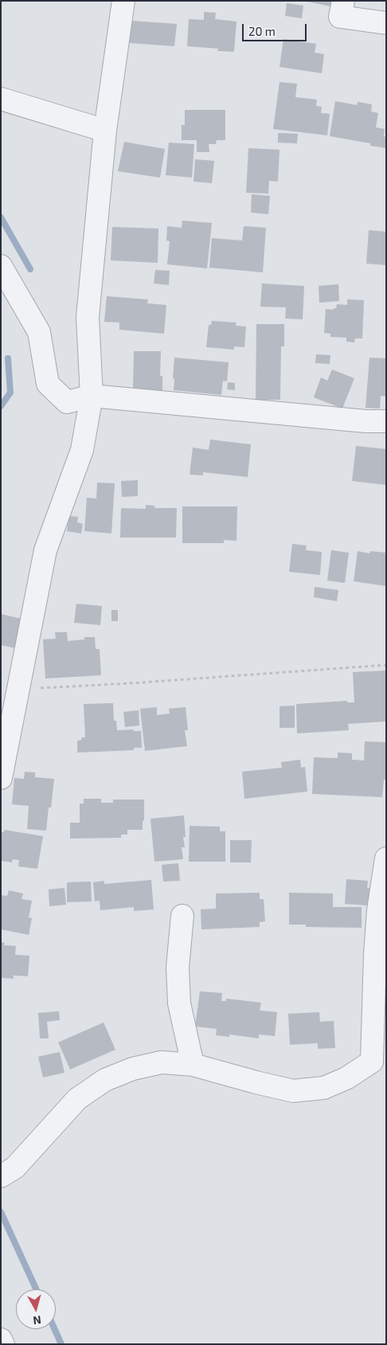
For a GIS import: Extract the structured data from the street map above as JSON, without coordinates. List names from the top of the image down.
{
  "scale_bar": "20 m",
  "north": "bottom"
}
